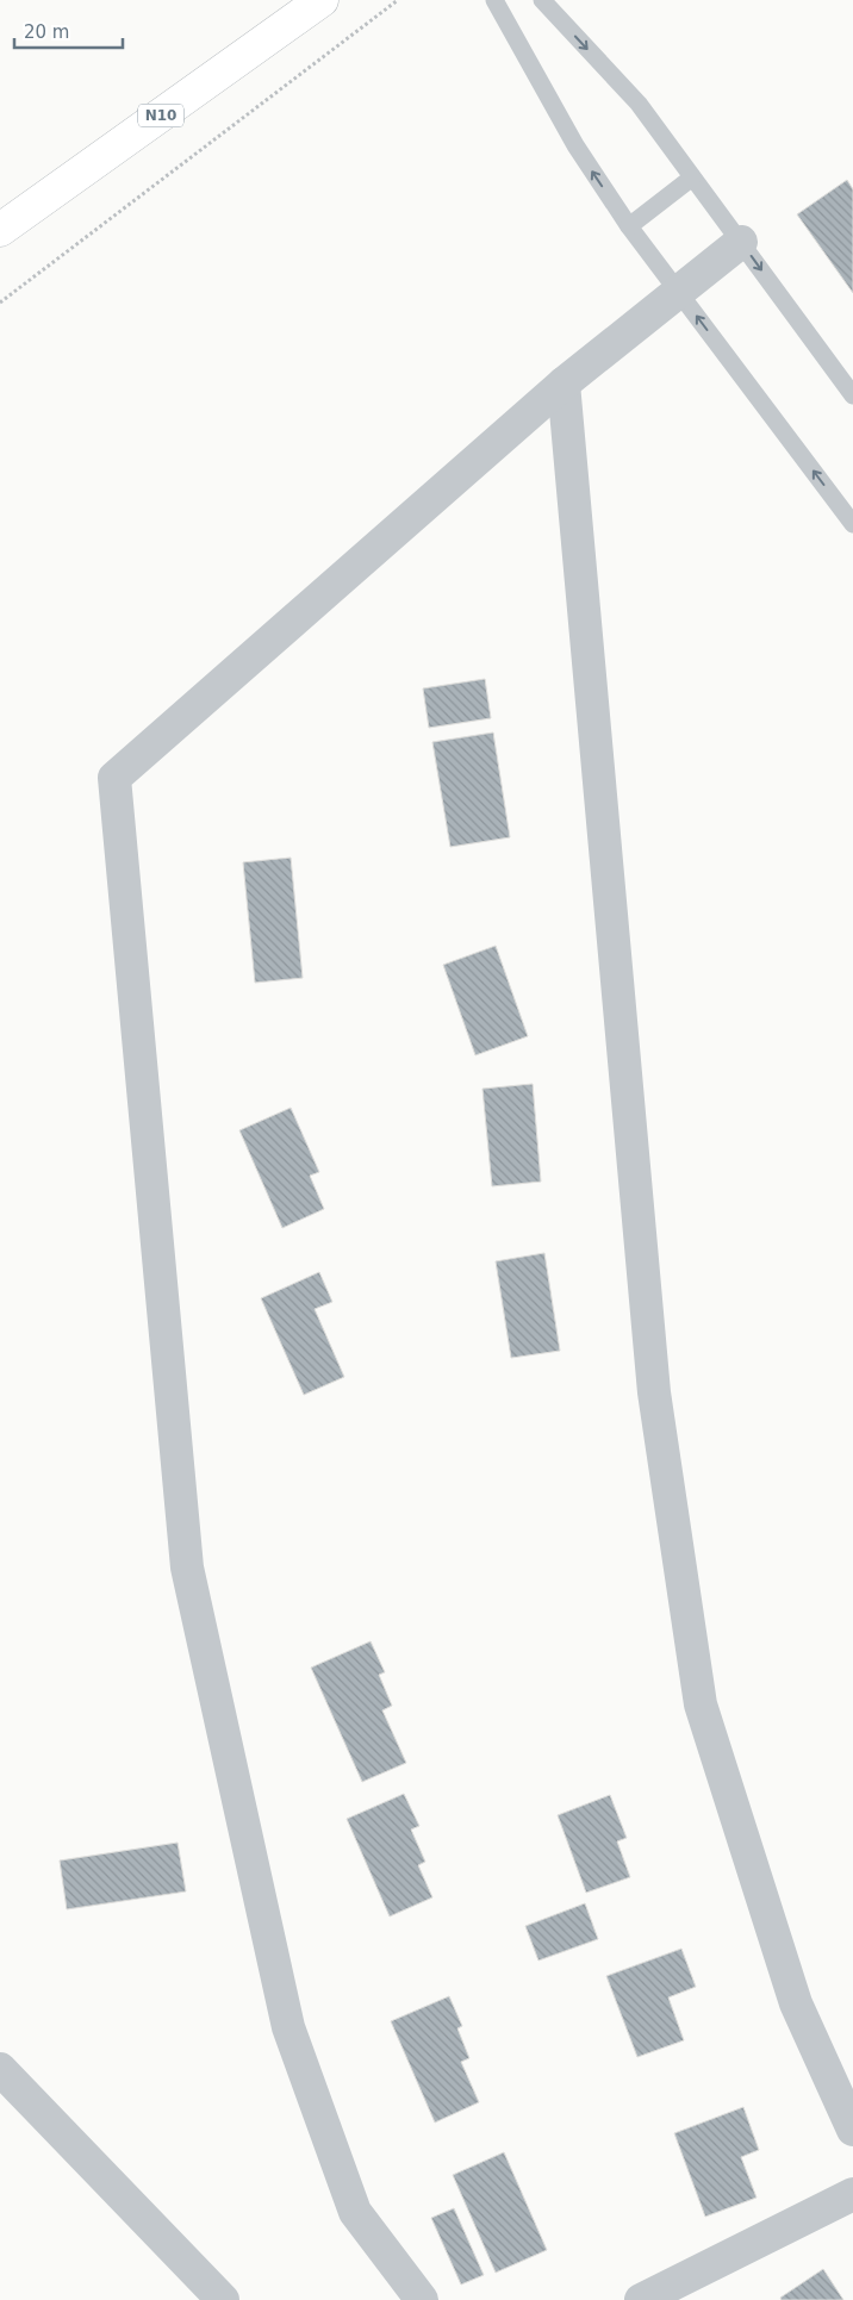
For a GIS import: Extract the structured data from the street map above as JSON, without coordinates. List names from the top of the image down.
{
  "streets": {
    "highway": ["N10"]
  },
  "scale_bar": "20 m"
}
